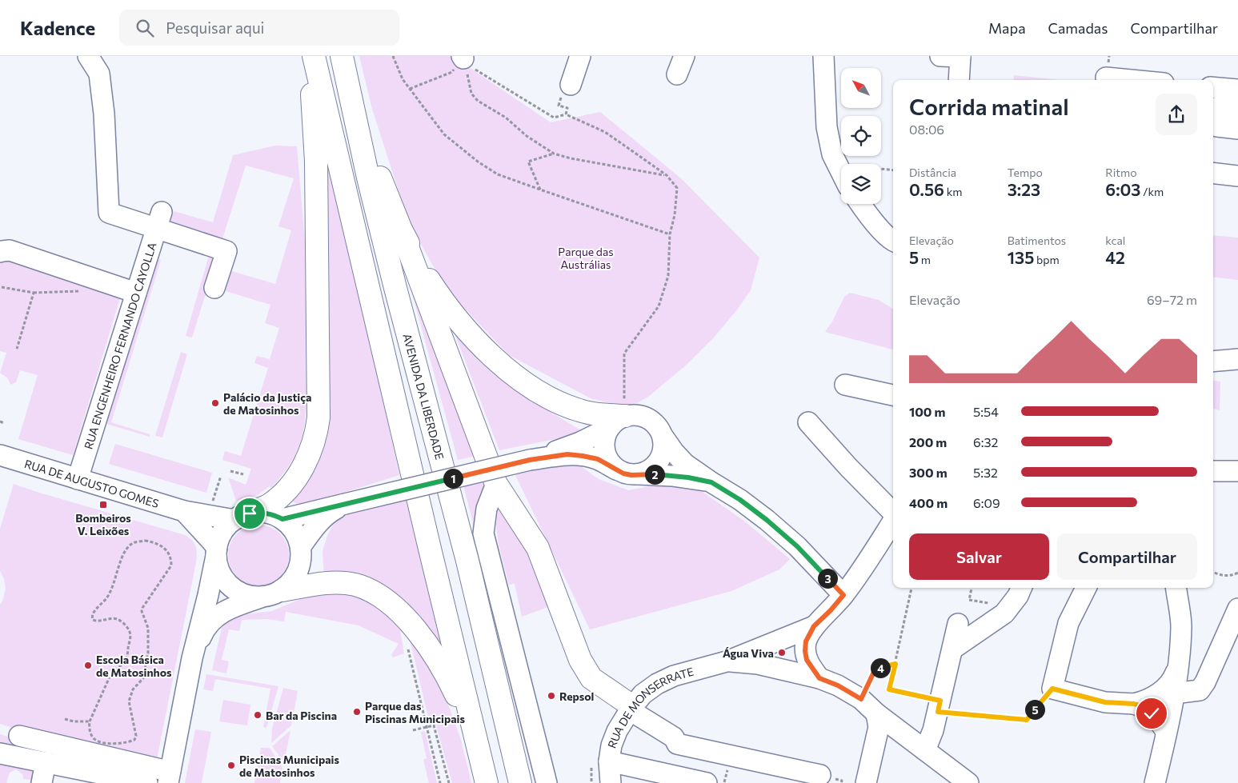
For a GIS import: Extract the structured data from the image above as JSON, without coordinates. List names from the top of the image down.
{
  "streets": {
    "highway": ["AVENIDA DA LIBERDADE"],
    "street": ["RUA ENGENHEIRO FERNANDO CAYOLLA", "RUA DE AUGUSTO GOMES", "RUA DE MONSERRATE"]
  },
  "crossings": [
    ["RUA ENGENHEIRO FERNANDO CAYOLLA", "RUA DE AUGUSTO GOMES"]
  ],
  "parks": ["Parque das Austrálias"],
  "places": {
    "other": [
      "Palácio da Justiça de Matosinhos",
      "Água Viva",
      "Escola Básica de Matosinhos",
      "Repsol",
      "Parque das Piscinas Municipais",
      "Bar da Piscina",
      "Piscinas Municipais de Matosinhos"
    ],
    "transit": ["Bombeiros V. Leixões"]
  },
  "north": "top left",
  "page": {
    "header": "Kadence",
    "search": "Pesquisar aqui",
    "nav": ["Mapa", "Camadas", "Compartilhar"],
    "heading": ["Corrida matinal", "08:06"],
    "stats": [
      ["Distância", "0.56 km"],
      ["Tempo", "3:23"],
      ["Ritmo", "6:03 /km"],
      ["Elevação", "5 m"],
      ["Batimentos", "135 bpm"],
      ["kcal", "42"]
    ],
    "chart": ["Elevação", "69–72 m"],
    "list": [
      {
        "name": "100 m",
        "note": "5:54"
      },
      {
        "name": "200 m",
        "note": "6:32"
      },
      {
        "name": "300 m",
        "note": "5:32"
      },
      {
        "name": "400 m",
        "note": "6:09"
      }
    ],
    "pins": [
      "2",
      "1",
      "3",
      "4",
      "5"
    ],
    "buttons": ["Salvar", "Compartilhar"]
  }
}
